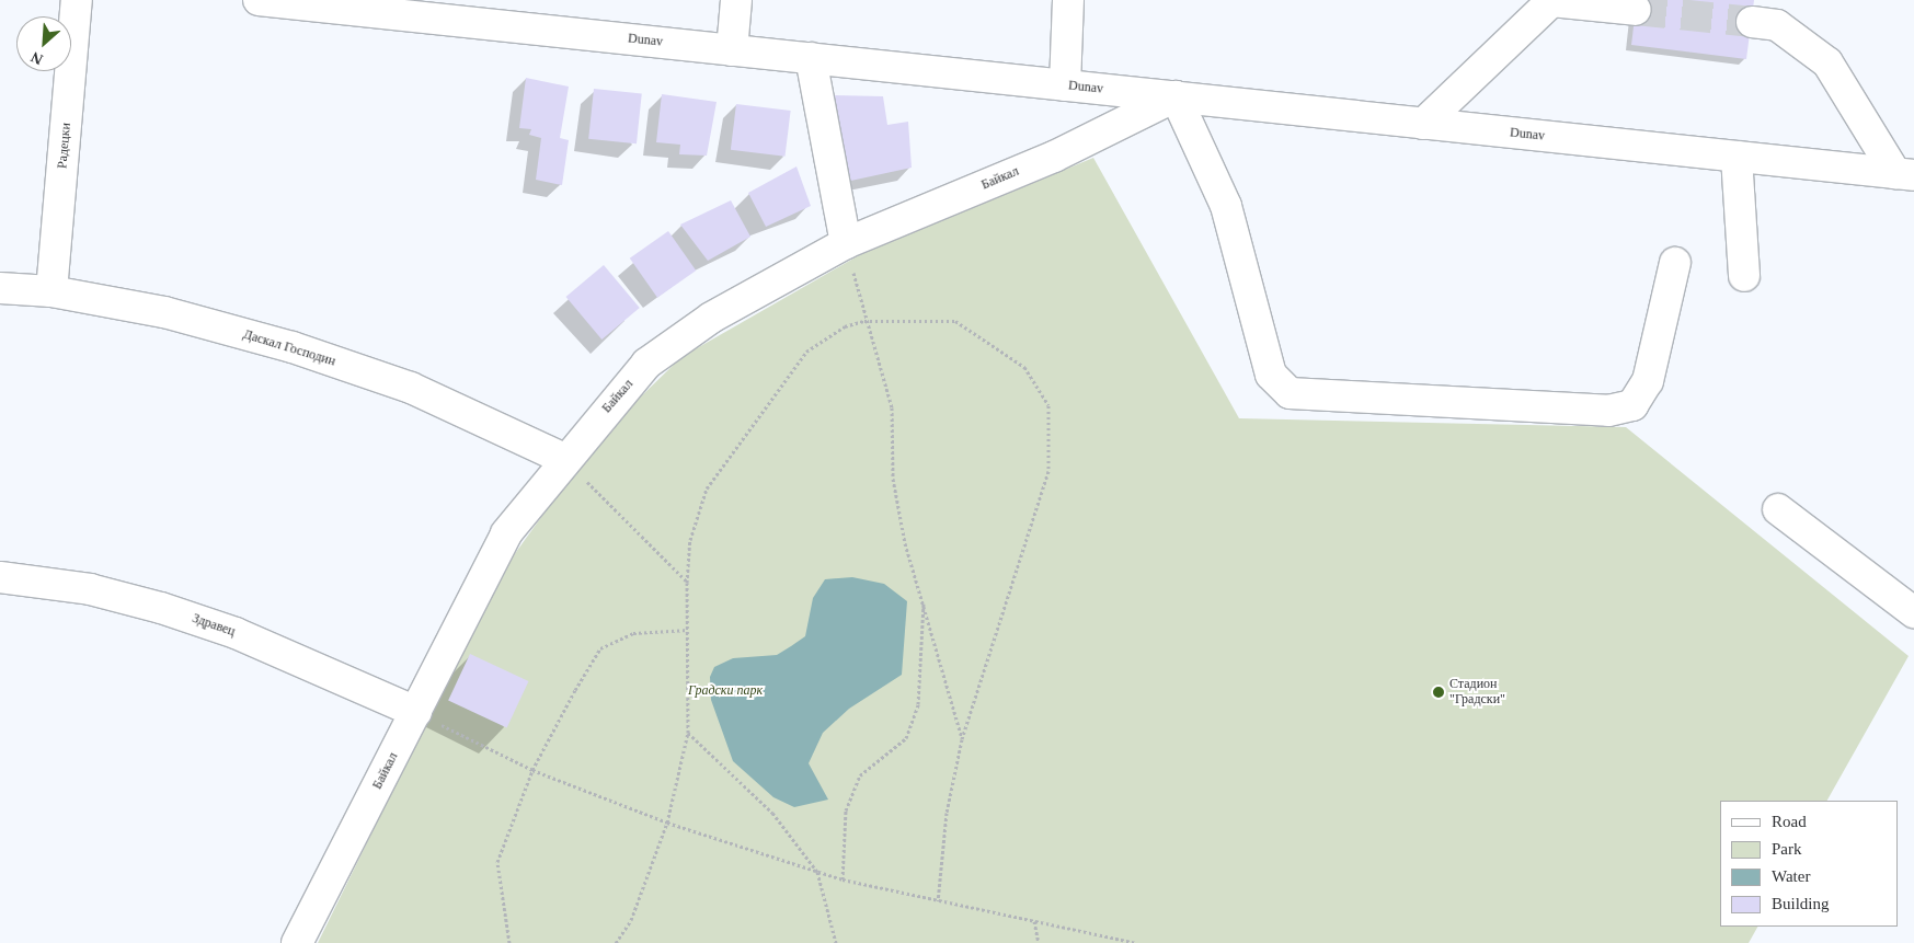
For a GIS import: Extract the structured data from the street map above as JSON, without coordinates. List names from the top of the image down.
{
  "streets": {
    "street": [
      "Dunav",
      "Радецки",
      "Байкал",
      "Даскал Господин",
      "Здравец"
    ]
  },
  "crossings": [
    ["Dunav", "Байкал"],
    ["Радецки", "Даскал Господин"],
    ["Байкал", "Даскал Господин"],
    ["Байкал", "Здравец"]
  ],
  "parks": ["Градски парк"],
  "places": ["Стадион \"Градски\""],
  "legend": [
    "Road",
    "Park",
    "Water",
    "Building"
  ],
  "north": "bottom left"
}
